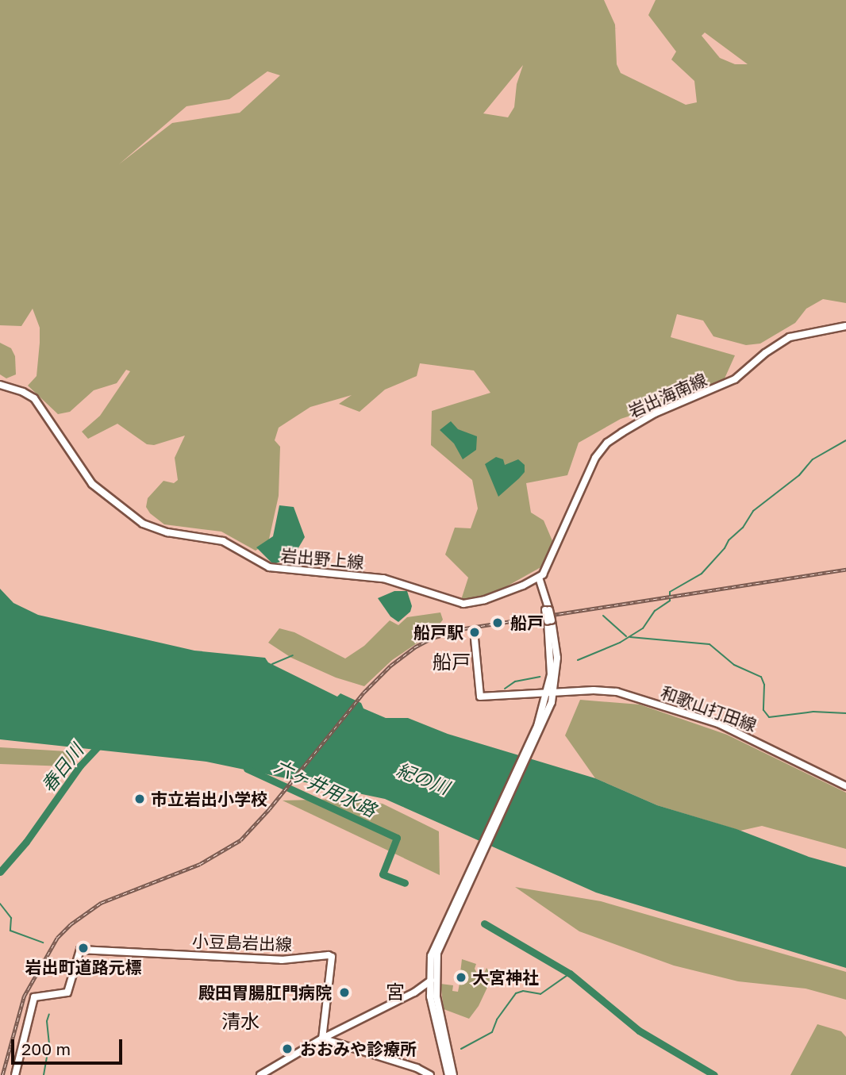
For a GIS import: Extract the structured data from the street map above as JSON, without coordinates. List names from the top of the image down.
{
  "streets": {
    "main road": [
      "岩出海南線",
      "岩出野上線",
      "和歌山打田線",
      "小豆島岩出線"
    ]
  },
  "crossings": [
    ["岩出海南線", "岩出野上線"]
  ],
  "districts": ["船戸", "宮", "清水"],
  "water": ["春日川", "紀の川", "六ヶ井用水路"],
  "places": [
    "船戸",
    "船戸駅",
    "市立岩出小学校",
    "岩出町道路元標",
    "大宮神社",
    "殿田胃腸肛門病院",
    "おおみや診療所"
  ],
  "scale_bar": "200 m"
}
